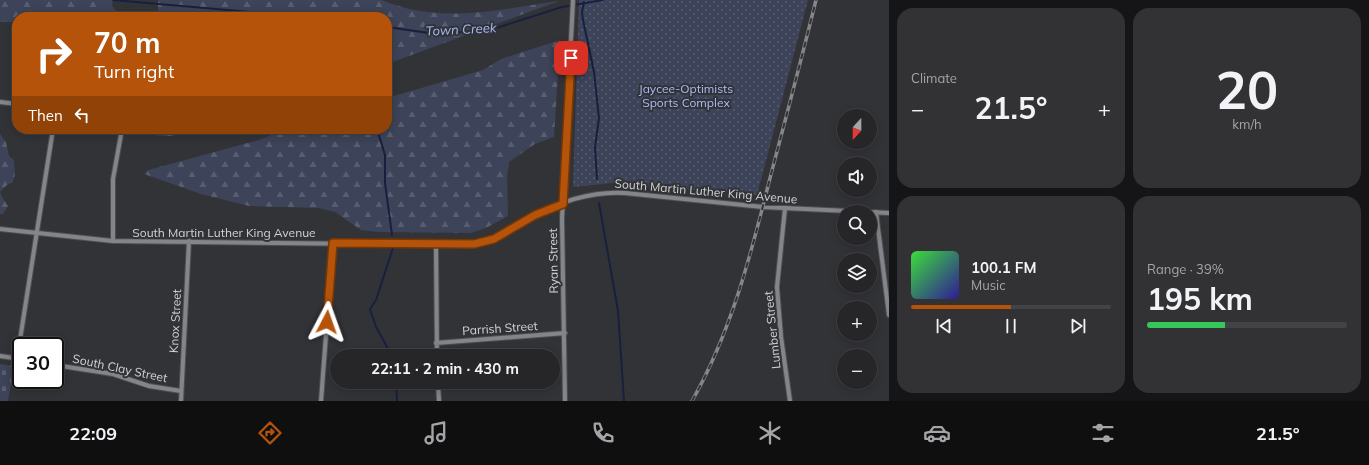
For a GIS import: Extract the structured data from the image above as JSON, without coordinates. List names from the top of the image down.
{
  "streets": {
    "street": [
      "South Martin Luther King Avenue",
      "Ryan Street",
      "Knox Street",
      "Parrish Street",
      "Lumber Street",
      "South Clay Street"
    ]
  },
  "crossings": [
    ["South Martin Luther King Avenue", "Ryan Street"],
    ["South Martin Luther King Avenue", "Knox Street"],
    ["South Martin Luther King Avenue", "Lumber Street"],
    ["Ryan Street", "Parrish Street"],
    ["Knox Street", "South Clay Street"]
  ],
  "water": ["Town Creek"],
  "parks": ["Jaycee-Optimists Sports Complex"],
  "north": "bottom",
  "page": {
    "tile": [
      "Climate",
      ["20", "km/h"],
      ["Range · 39%", "195 km"]
    ],
    "turn": ["70 m", "Turn right"],
    "heat": ["−", "21.5°", "+"],
    "then": "Then",
    "map_buttons": ["+", "−"],
    "song": ["100.1 FM", "Music"],
    "limit": "30",
    "trip": "22:11 · 2 min · 430 m",
    "tabs": ["22:09", "21.5°"]
  }
}
